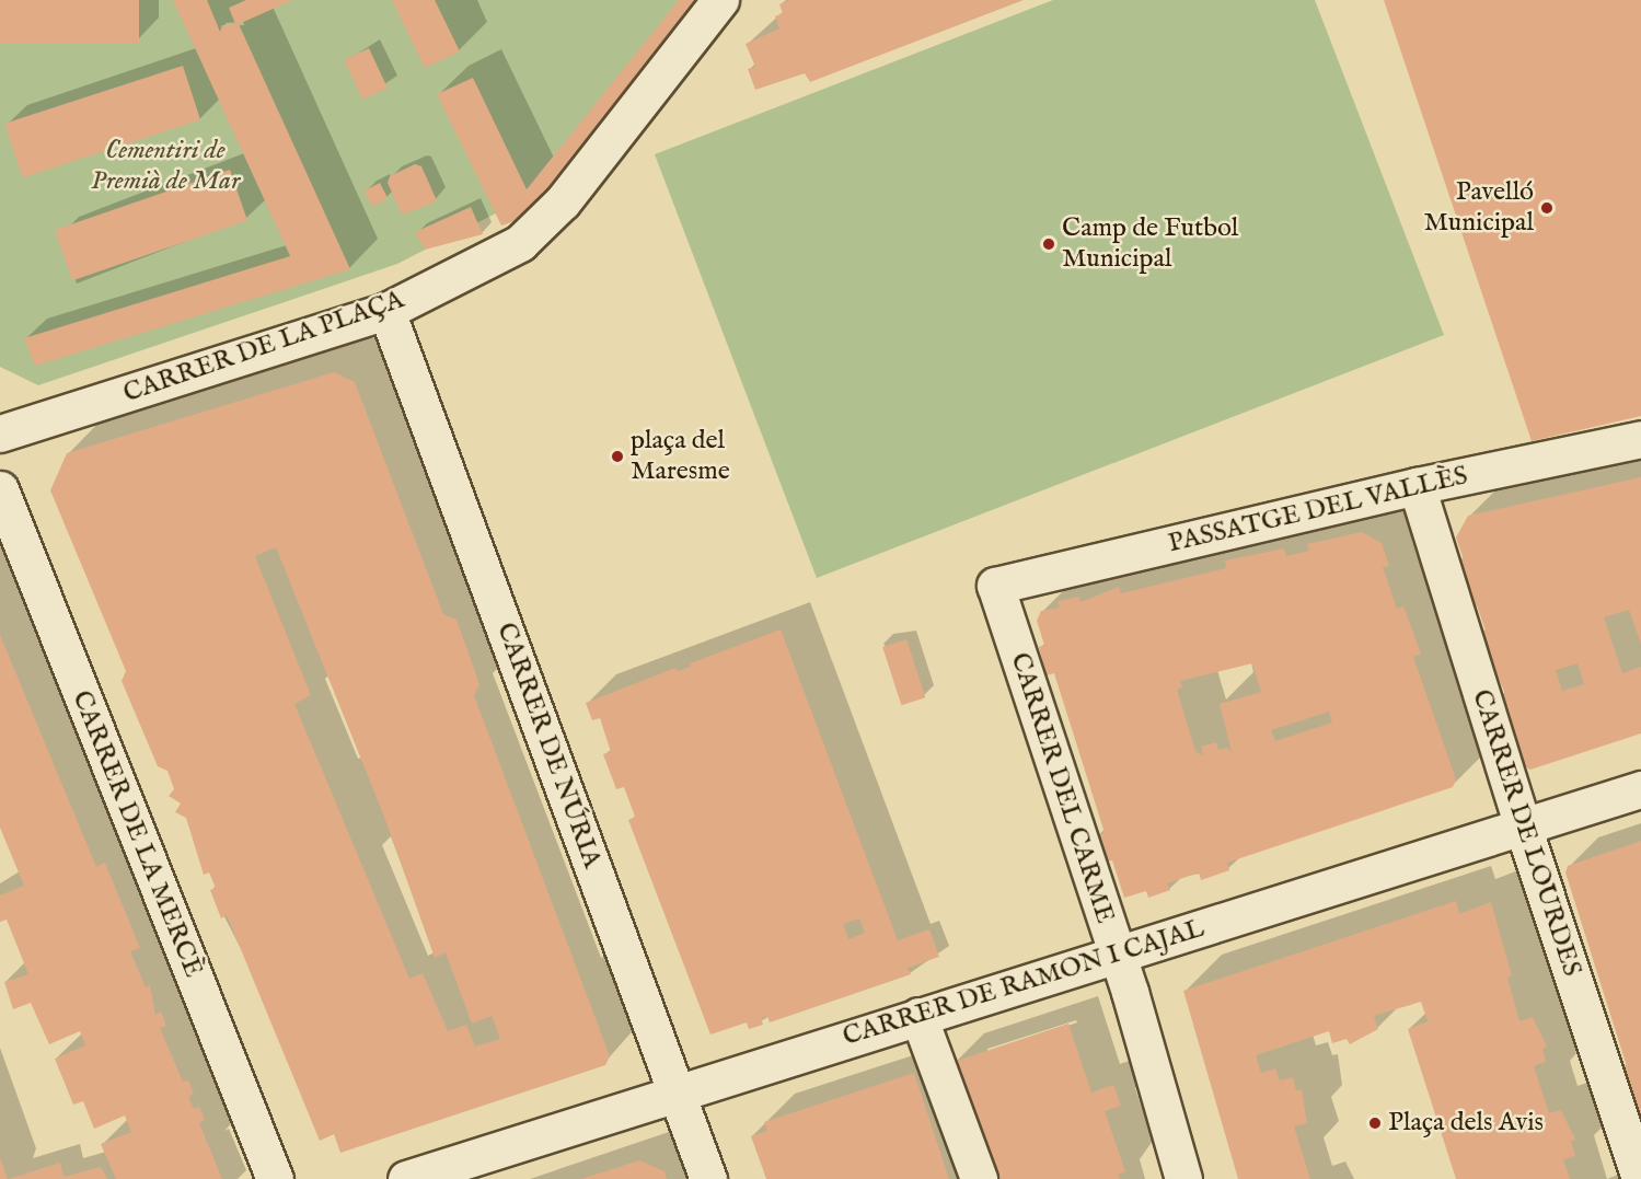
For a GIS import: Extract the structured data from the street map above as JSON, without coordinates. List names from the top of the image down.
{
  "streets": {
    "street": [
      "CARRER DE LA PLAÇA",
      "PASSATGE DEL VALLÈS",
      "CARRER DE NÚRIA",
      "CARRER DEL CARME",
      "CARRER DE LOURDES",
      "CARRER DE LA MERCÈ",
      "CARRER DE RAMON I CAJAL"
    ]
  },
  "crossings": [
    ["CARRER DE LA PLAÇA", "CARRER DE NÚRIA"],
    ["PASSATGE DEL VALLÈS", "CARRER DEL CARME"],
    ["PASSATGE DEL VALLÈS", "CARRER DE LOURDES"],
    ["CARRER DE NÚRIA", "CARRER DE RAMON I CAJAL"],
    ["CARRER DEL CARME", "CARRER DE RAMON I CAJAL"],
    ["CARRER DE LOURDES", "CARRER DE RAMON I CAJAL"]
  ],
  "parks": ["Cementiri de Premià de Mar"],
  "places": [
    "Pavelló Municipal",
    "Camp de Futbol Municipal",
    "plaça del Maresme",
    "Plaça dels Avis"
  ]
}
